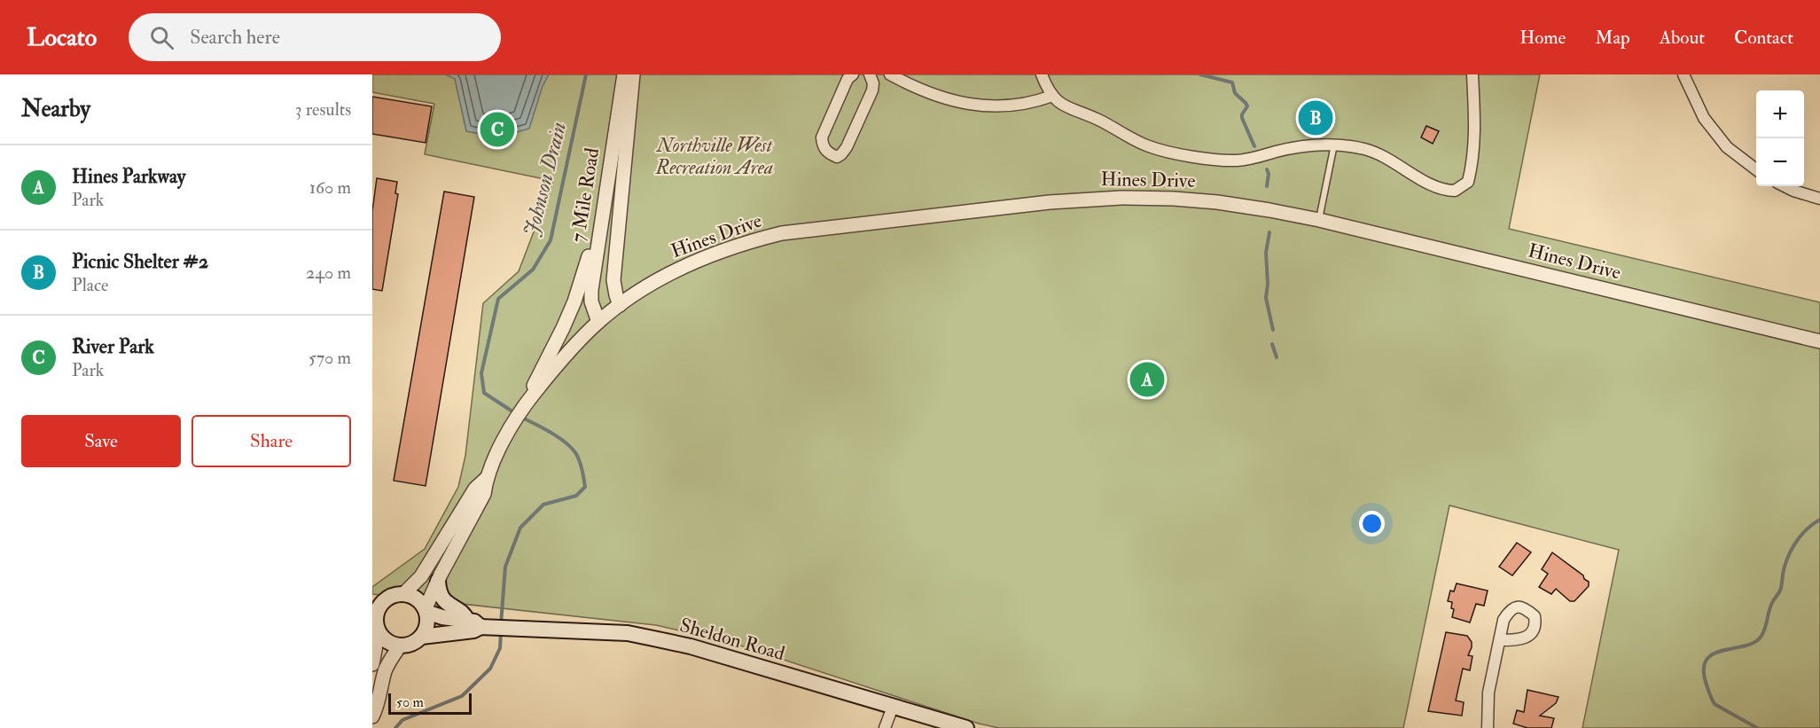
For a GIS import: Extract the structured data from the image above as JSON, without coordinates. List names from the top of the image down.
{
  "streets": {
    "main road": ["Sheldon Road"],
    "street": ["Hines Drive", "7 Mile Road"]
  },
  "crossings": [
    ["Hines Drive", "7 Mile Road"]
  ],
  "water": ["Johnson Drain"],
  "parks": ["Northville West Recreation Area"],
  "scale_bar": "50 m",
  "page": {
    "header": "Locato",
    "search": "Search here",
    "nav": [
      "Home",
      "Map",
      "About",
      "Contact"
    ],
    "heading": ["Nearby", "3 results"],
    "map_buttons": ["+", "−"],
    "pins": ["B", "C", "A"],
    "list": [
      {
        "mark": "A",
        "name": "Hines Parkway",
        "note": "Park",
        "value": "160 m"
      },
      {
        "mark": "B",
        "name": "Picnic Shelter #2",
        "note": "Place",
        "value": "240 m"
      },
      {
        "mark": "C",
        "name": "River Park",
        "note": "Park",
        "value": "570 m"
      }
    ],
    "buttons": ["Save", "Share"],
    "scale": "50 m"
  }
}
